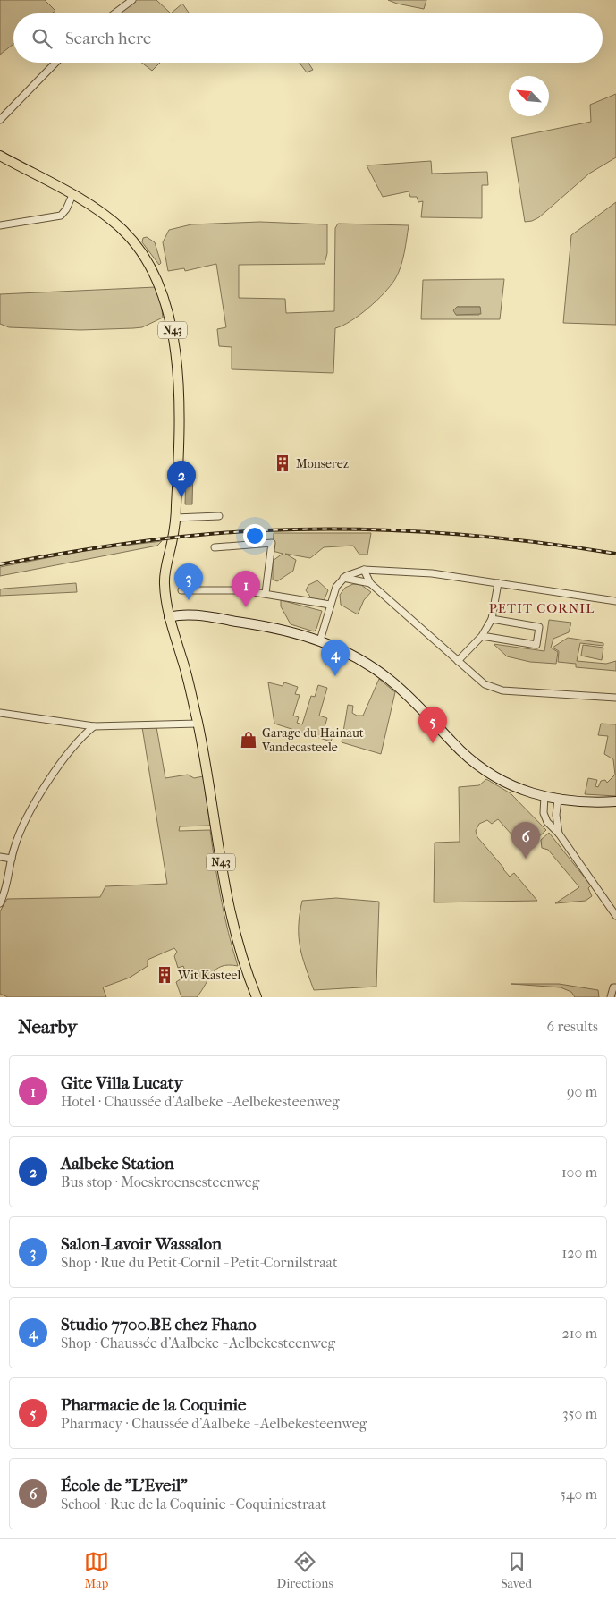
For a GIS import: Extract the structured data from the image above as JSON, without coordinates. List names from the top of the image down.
{
  "streets": {
    "main road": ["N43"]
  },
  "districts": ["PETIT CORNIL"],
  "places": {
    "building": ["Monserez", "Wit Kasteel"],
    "shop": ["Garage du Hainaut Vandecasteele"]
  },
  "north": "top left",
  "page": {
    "search": "Search here",
    "pins": [
      "2",
      "3",
      "1",
      "4",
      "5",
      "6"
    ],
    "heading": ["Nearby", "6 results"],
    "list": [
      {
        "mark": "1",
        "name": "Gite Villa Lucaty",
        "note": "Hotel · Chaussée d'Aalbeke - Aelbekesteenweg",
        "value": "90 m"
      },
      {
        "mark": "2",
        "name": "Aalbeke Station",
        "note": "Bus stop · Moeskroensesteenweg",
        "value": "100 m"
      },
      {
        "mark": "3",
        "name": "Salon-Lavoir Wassalon",
        "note": "Shop · Rue du Petit-Cornil - Petit-Cornilstraat",
        "value": "120 m"
      },
      {
        "mark": "4",
        "name": "Studio 7700.BE chez Fhano",
        "note": "Shop · Chaussée d'Aalbeke - Aelbekesteenweg",
        "value": "210 m"
      },
      {
        "mark": "5",
        "name": "Pharmacie de la Coquinie",
        "note": "Pharmacy · Chaussée d'Aalbeke - Aelbekesteenweg",
        "value": "350 m"
      },
      {
        "mark": "6",
        "name": "École de \"L'Eveil\"",
        "note": "School · Rue de la Coquinie - Coquiniestraat",
        "value": "540 m"
      }
    ],
    "nav": ["Map", "Directions", "Saved"]
  }
}
